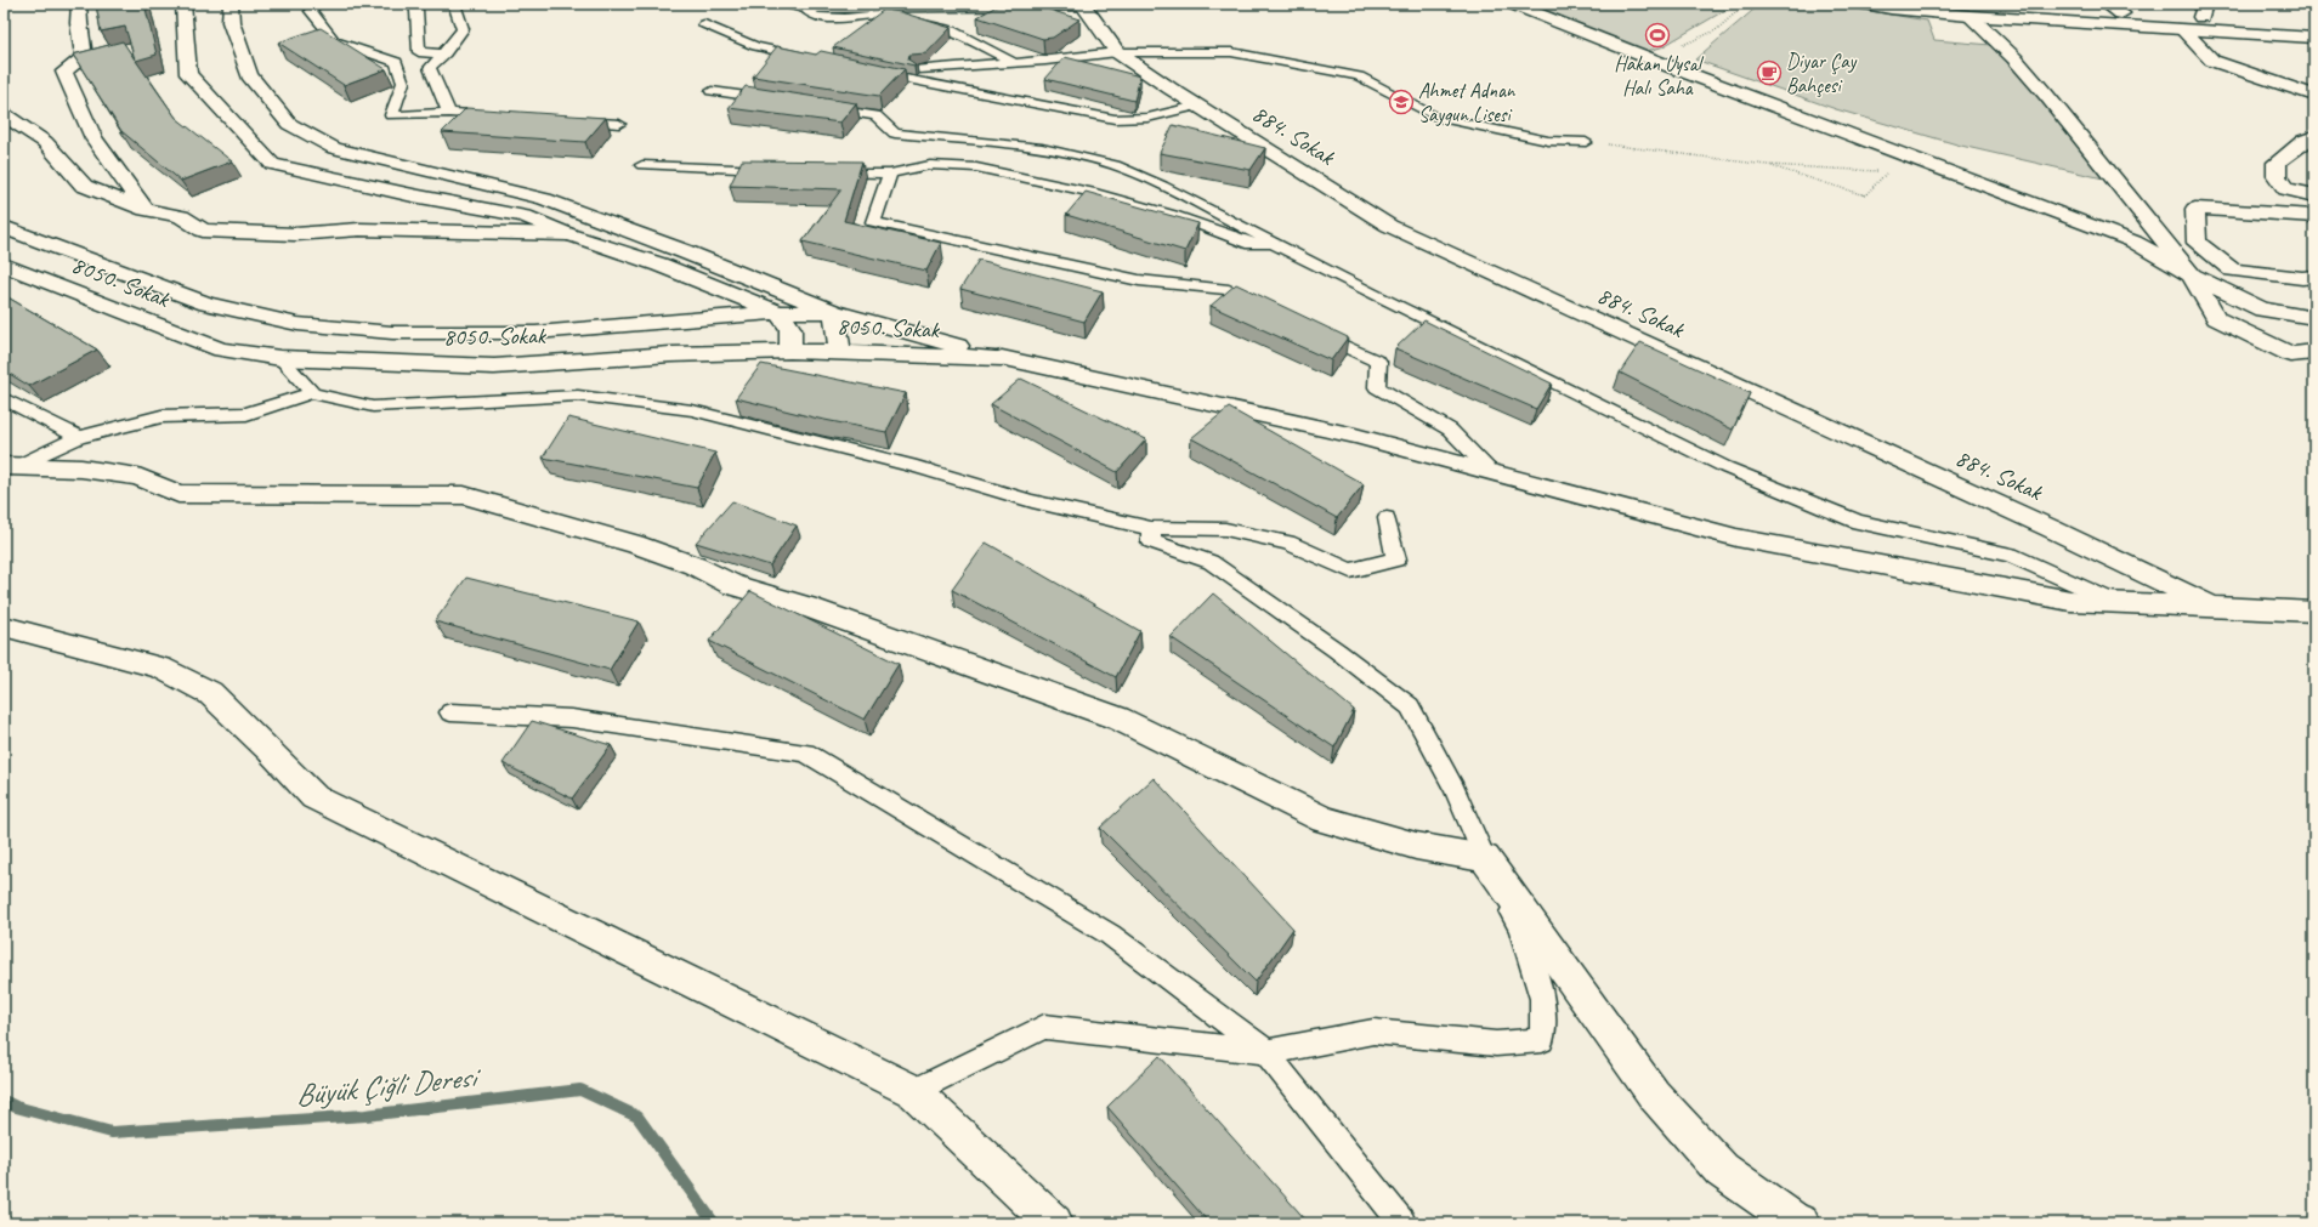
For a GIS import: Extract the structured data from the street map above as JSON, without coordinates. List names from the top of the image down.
{
  "streets": {
    "street": ["884. Sokak", "8050. Sokak"]
  },
  "water": ["Büyük Çiğli Deresi"],
  "places": {
    "sports": ["Hakan Uysal Halı Saha"],
    "cafe": ["Diyar Çay Bahçesi"],
    "school or university": ["Ahmet Adnan Saygun Lisesi"]
  }
}
